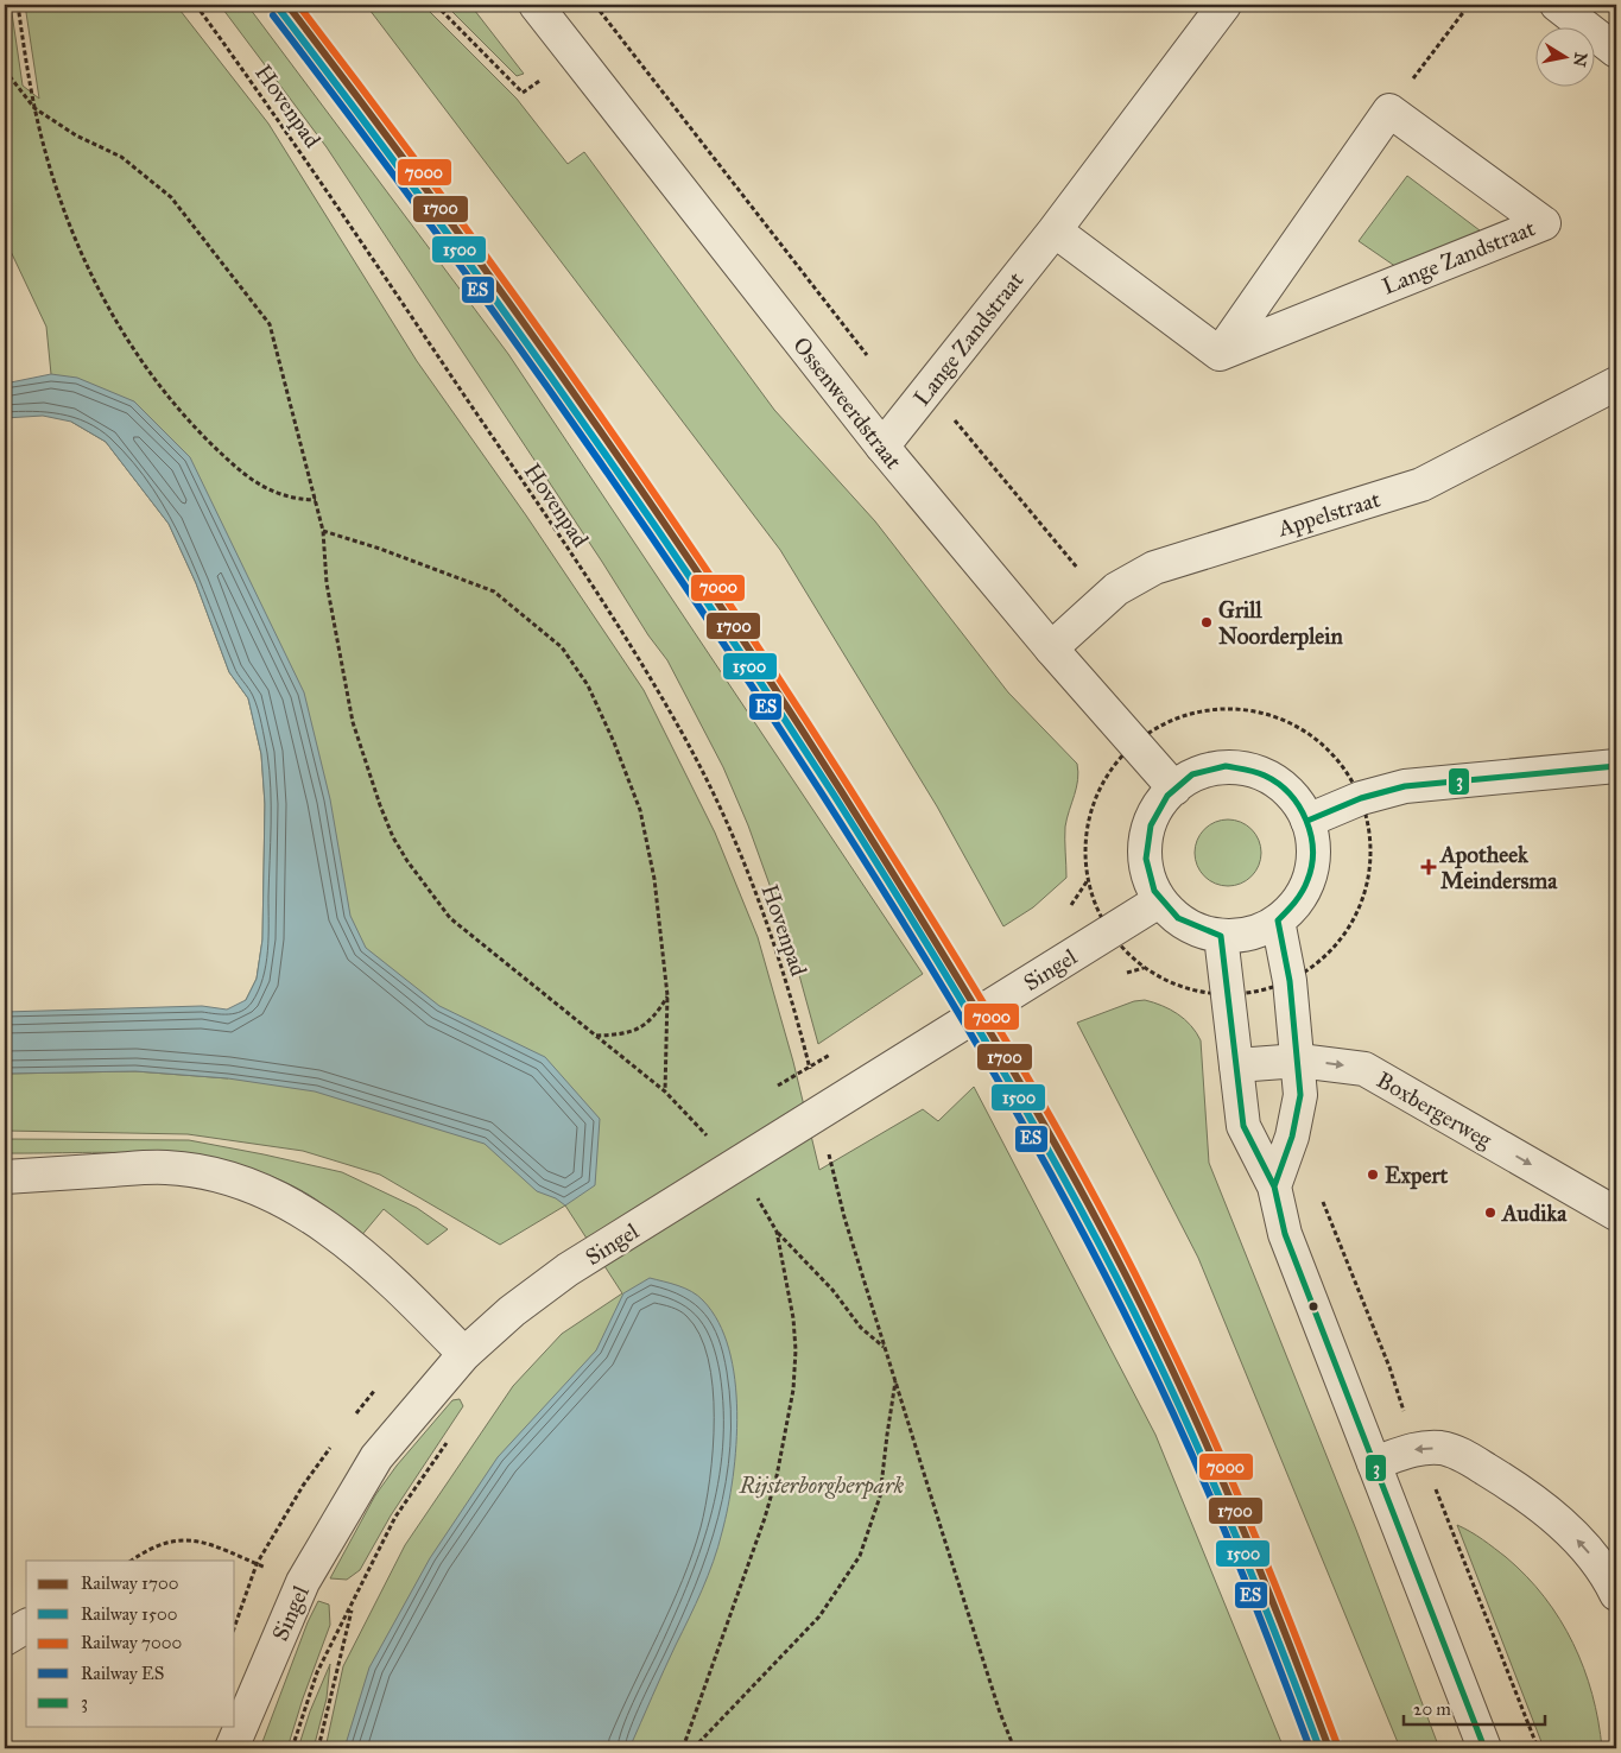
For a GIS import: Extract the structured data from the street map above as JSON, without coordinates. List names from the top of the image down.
{
  "streets": {
    "street": [
      "Lange Zandstraat",
      "Ossenweerdstraat",
      "Appelstraat",
      "Singel",
      "Boxbergerweg"
    ],
    "path": ["Hovenpad"]
  },
  "crossings": [
    ["Lange Zandstraat", "Ossenweerdstraat"],
    ["Ossenweerdstraat", "Appelstraat"],
    ["Ossenweerdstraat", "Singel"]
  ],
  "one_way": ["Boxbergerweg"],
  "parks": ["Rijsterborgherpark"],
  "places": {
    "other": ["Grill Noorderplein", "Expert", "Audika"],
    "health": ["Apotheek Meindersma"]
  },
  "lines": [
    "rail line 1700",
    "rail line 7000",
    "rail line 1500",
    "rail line ES",
    "transit line 3"
  ],
  "legend": [
    "Railway 1700",
    "Railway 1500",
    "Railway 7000",
    "Railway ES",
    "3"
  ],
  "scale_bar": "20 m",
  "north": "right"
}
